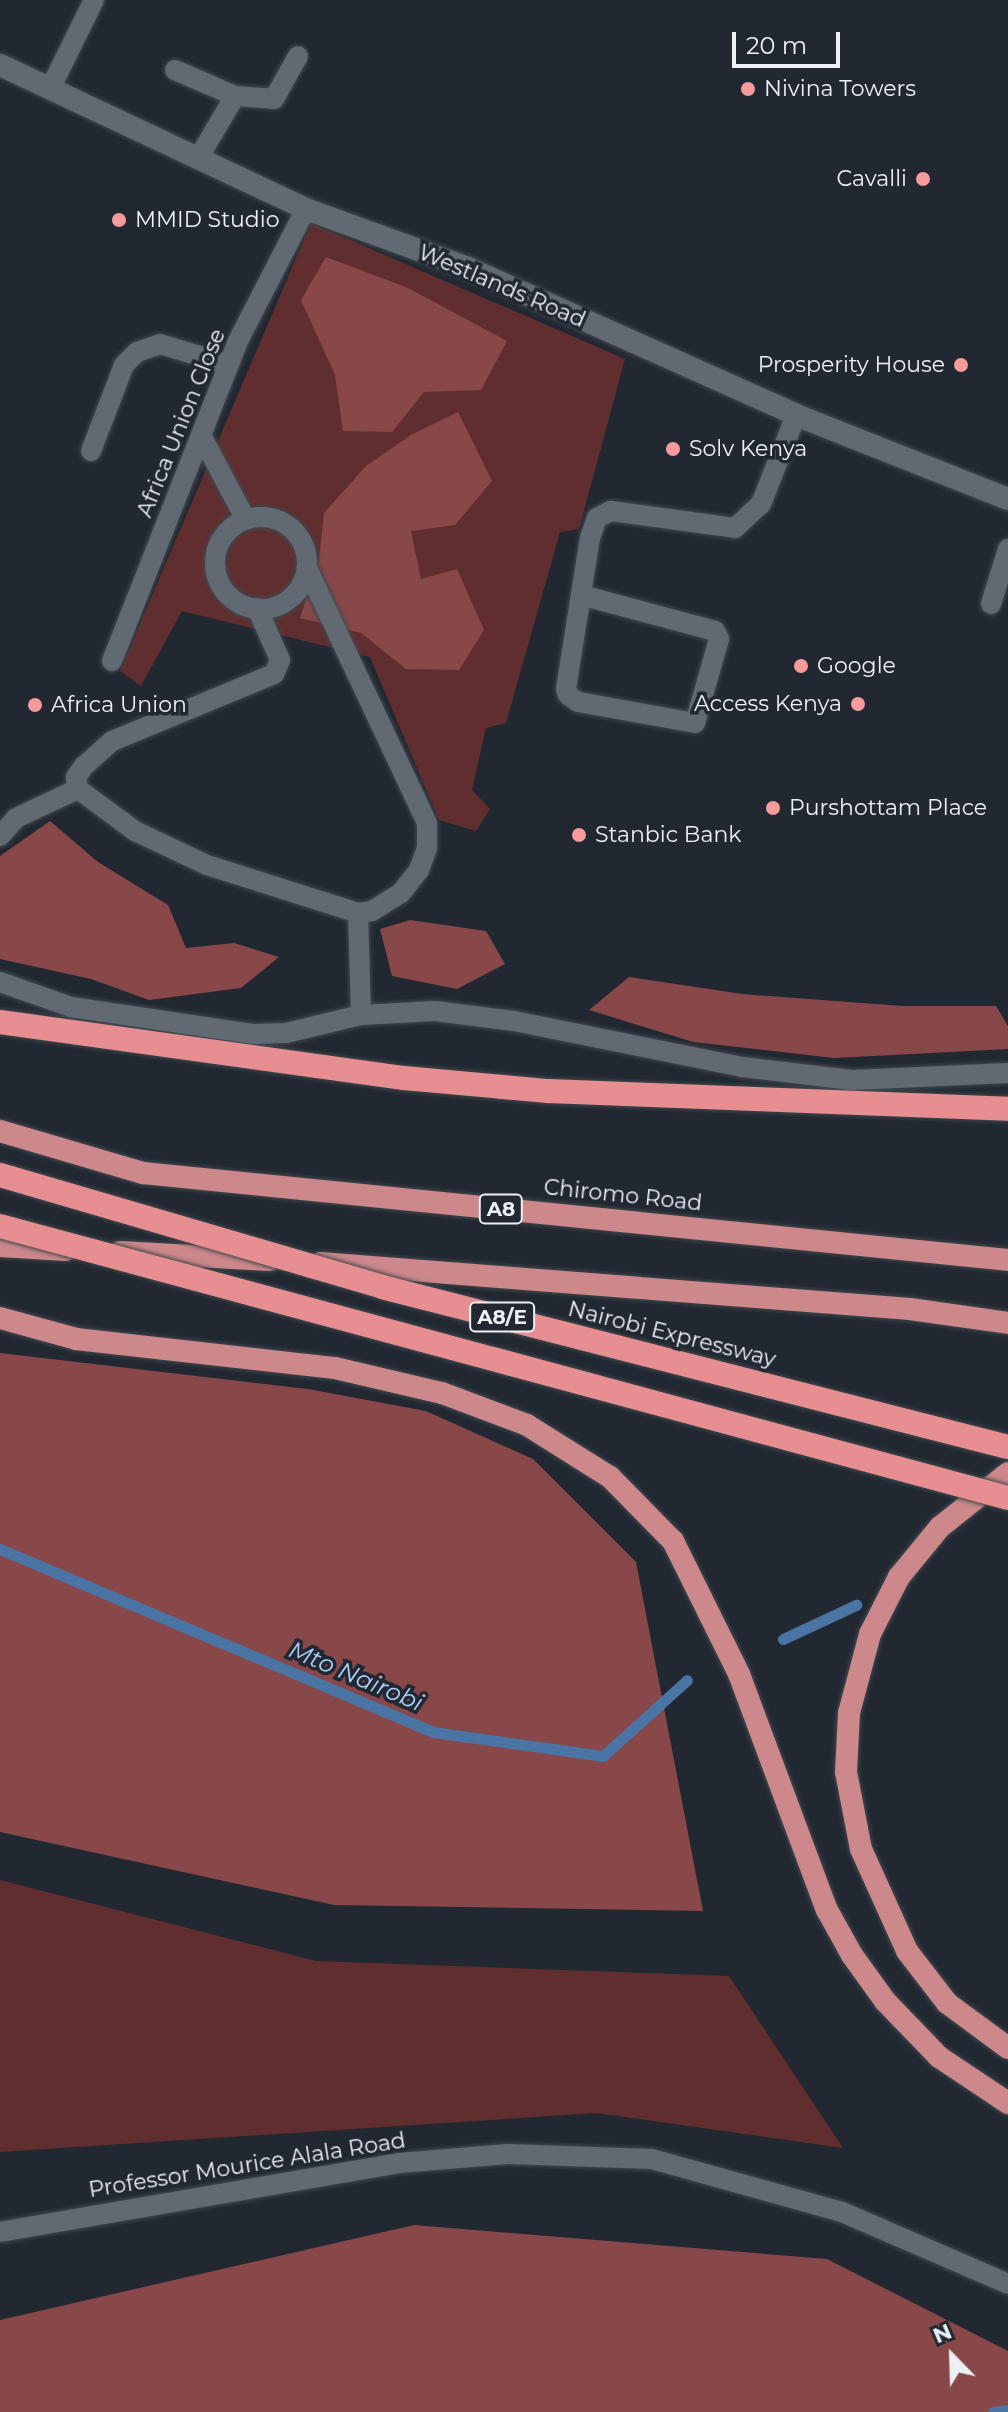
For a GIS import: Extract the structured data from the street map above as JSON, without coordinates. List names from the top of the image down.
{
  "streets": {
    "highway": [
      "Chiromo Road",
      "A8",
      "A8/E",
      "Nairobi Expressway"
    ],
    "street": ["Westlands Road"],
    "lane": ["Africa Union Close", "Professor Mourice Alala Road"]
  },
  "crossings": [
    ["Westlands Road", "Africa Union Close"]
  ],
  "water": ["Mto Nairobi"],
  "places": [
    "Nivina Towers",
    "Cavalli",
    "MMID Studio",
    "Prosperity House",
    "Solv Kenya",
    "Google",
    "Access Kenya",
    "Africa Union",
    "Purshottam Place",
    "Stanbic Bank"
  ],
  "scale_bar": "20 m",
  "north": "top left"
}
